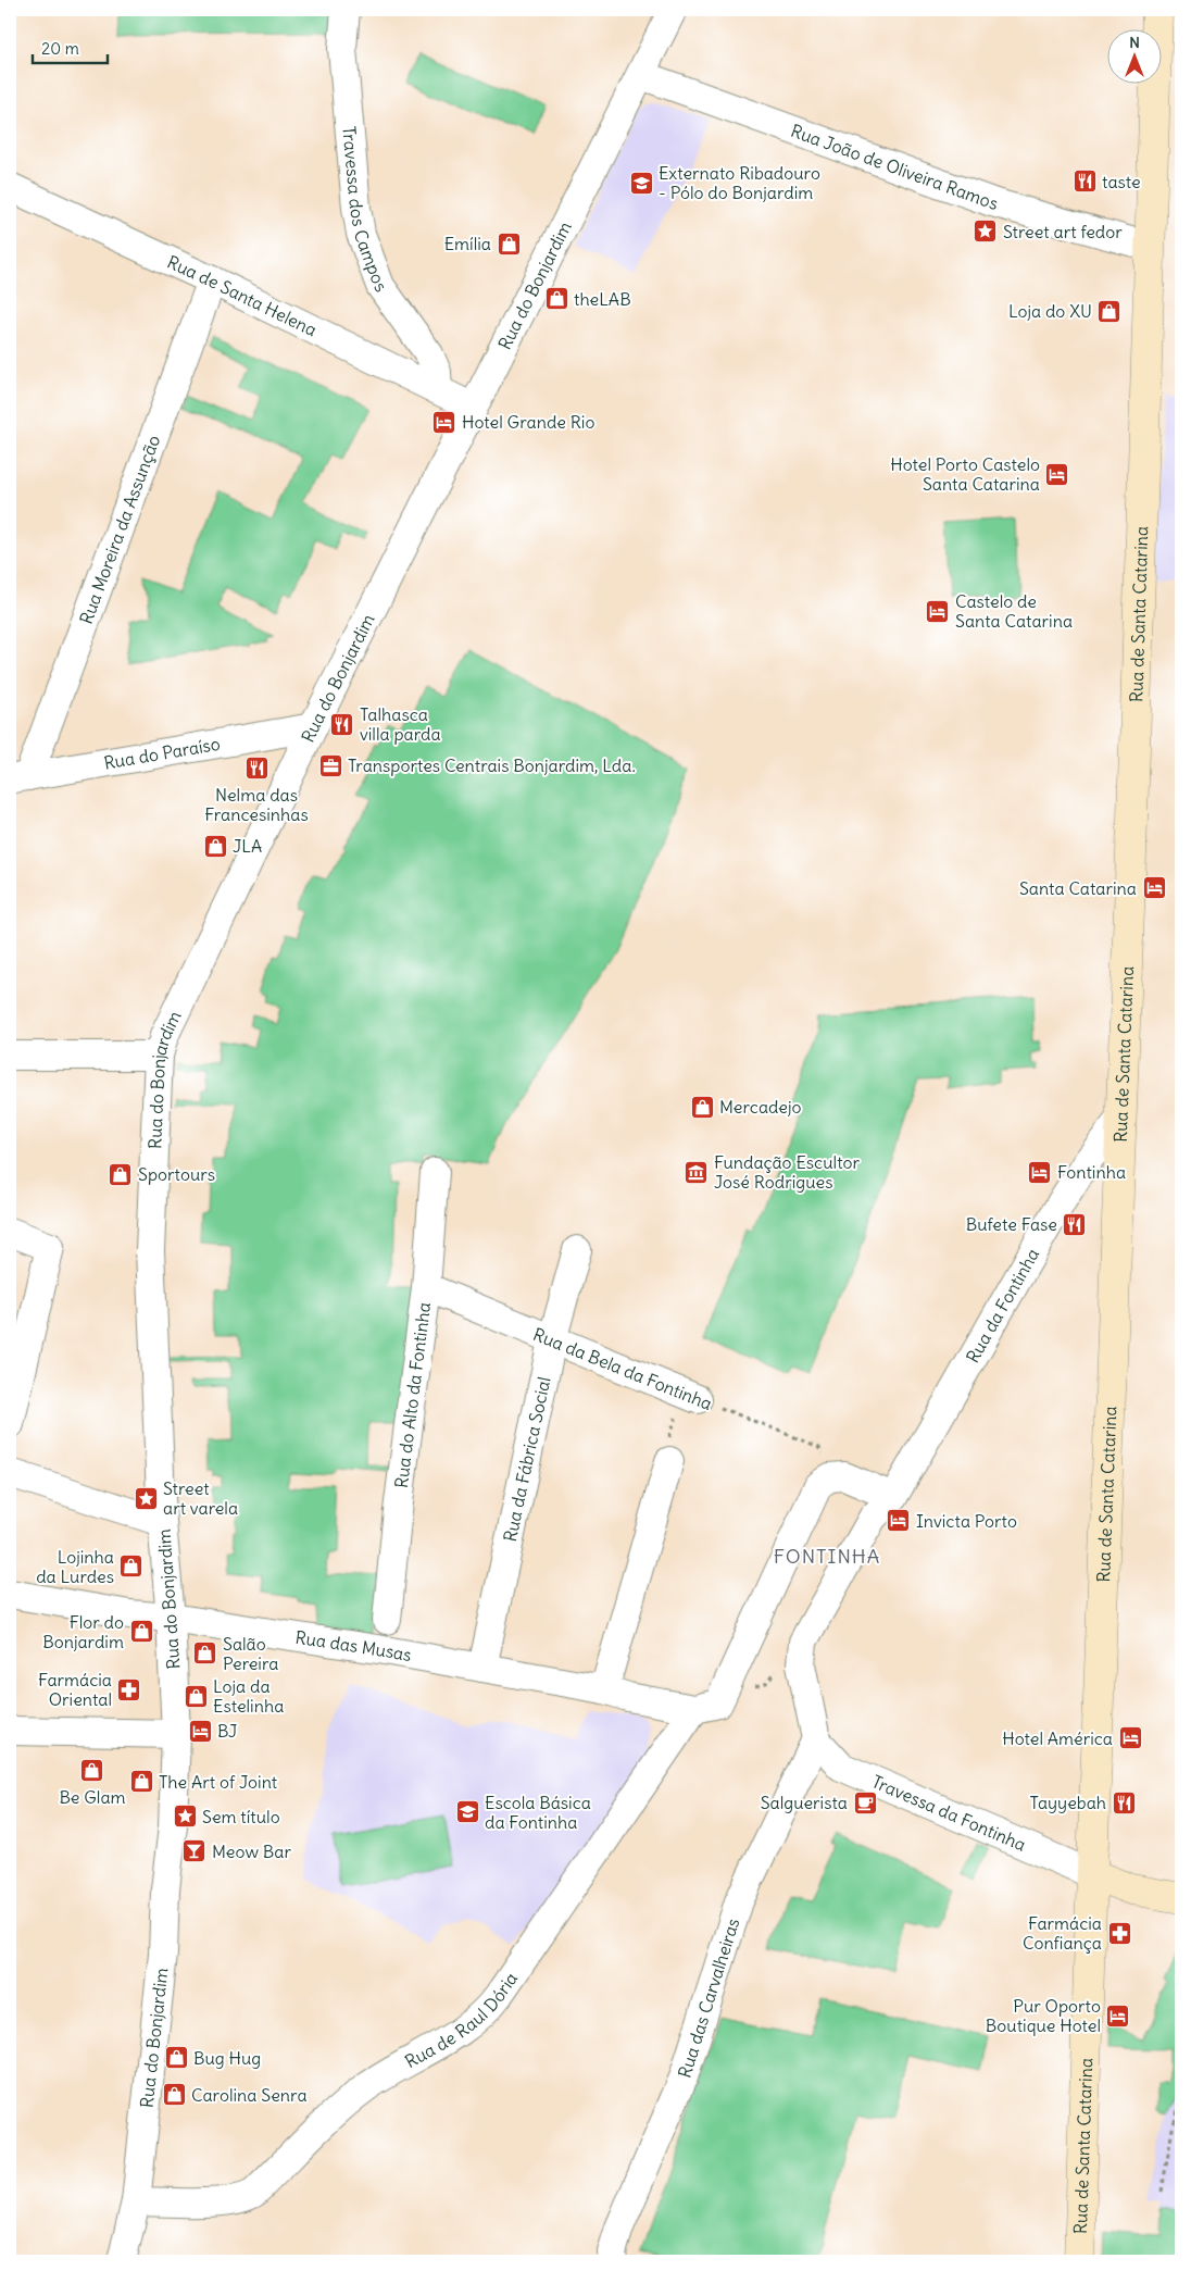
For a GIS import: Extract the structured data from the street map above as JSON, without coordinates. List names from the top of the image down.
{
  "streets": {
    "main road": ["Rua de Santa Catarina"],
    "street": [
      "Rua João de Oliveira Ramos",
      "Travessa dos Campos",
      "Rua do Bonjardim",
      "Rua de Santa Helena",
      "Rua Moreira da Assunção",
      "Rua do Paraíso",
      "Rua da Fontinha",
      "Rua da Bela da Fontinha",
      "Rua do Alto da Fontinha",
      "Rua da Fábrica Social",
      "Rua das Musas",
      "Travessa da Fontinha",
      "Rua das Carvalheiras",
      "Rua de Raul Dória"
    ]
  },
  "crossings": [
    ["Rua João de Oliveira Ramos", "Rua do Bonjardim"],
    ["Rua João de Oliveira Ramos", "Rua de Santa Catarina"],
    ["Travessa dos Campos", "Rua de Santa Helena"],
    ["Rua do Bonjardim", "Rua de Santa Helena"],
    ["Rua do Bonjardim", "Rua do Paraíso"],
    ["Rua do Bonjardim", "Rua das Musas"],
    ["Rua do Bonjardim", "Rua de Raul Dória"],
    ["Rua de Santa Helena", "Rua Moreira da Assunção"],
    ["Rua Moreira da Assunção", "Rua do Paraíso"],
    ["Rua de Santa Catarina", "Rua da Fontinha"],
    ["Rua de Santa Catarina", "Travessa da Fontinha"],
    ["Rua da Fontinha", "Travessa da Fontinha"],
    ["Rua da Fontinha", "Rua das Carvalheiras"],
    ["Rua da Bela da Fontinha", "Rua do Alto da Fontinha"],
    ["Rua da Bela da Fontinha", "Rua da Fábrica Social"],
    ["Rua da Fábrica Social", "Rua das Musas"],
    ["Rua das Musas", "Rua de Raul Dória"],
    ["Travessa da Fontinha", "Rua das Carvalheiras"]
  ],
  "districts": ["FONTINHA"],
  "places": {
    "restaurant": [
      "taste",
      "Talhasca villa parda",
      "Nelma das Francesinhas",
      "Bufete Fase",
      "Tayyebah"
    ],
    "school or university": ["Externato Ribadouro - Pólo do Bonjardim", "Escola Básica da Fontinha"],
    "place": ["Street art fedor", "Street art varela", "Sem título"],
    "shop": [
      "Emília",
      "theLAB",
      "Loja do XU",
      "JLA",
      "Mercadejo",
      "Sportours",
      "Lojinha da Lurdes",
      "Flor do Bonjardim",
      "Salão Pereira",
      "Loja da Estelinha",
      "Be Glam",
      "The Art of Joint",
      "Bug Hug",
      "Carolina Senra"
    ],
    "hotel": [
      "Hotel Grande Rio",
      "Hotel Porto Castelo Santa Catarina",
      "Castelo de Santa Catarina",
      "Santa Catarina",
      "Fontinha",
      "Invicta Porto",
      "BJ",
      "Hotel América",
      "Pur Oporto Boutique Hotel"
    ],
    "office": ["Transportes Centrais Bonjardim, Lda."],
    "museum": ["Fundação Escultor José Rodrigues"],
    "pharmacy": ["Farmácia Oriental", "Farmácia Confiança"],
    "cafe": ["Salguerista"],
    "bar": ["Meow Bar"]
  },
  "scale_bar": "20 m",
  "north": "top"
}
